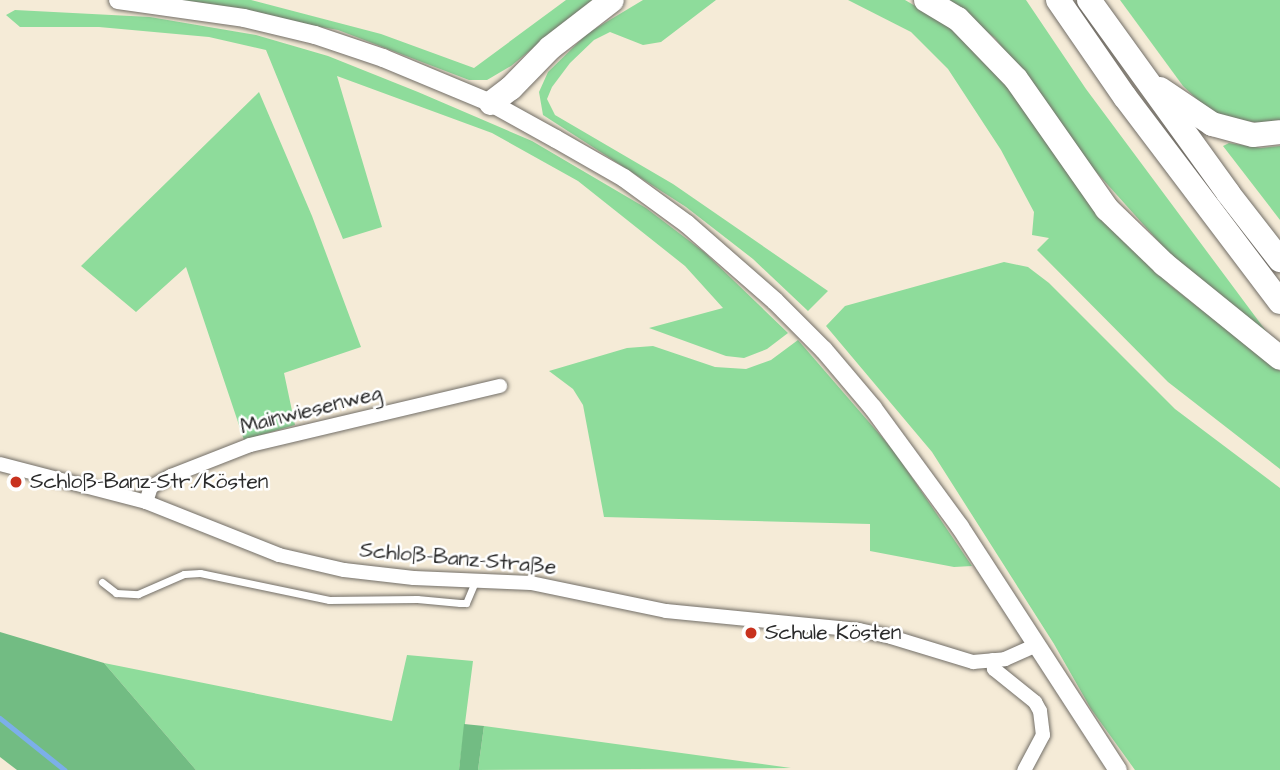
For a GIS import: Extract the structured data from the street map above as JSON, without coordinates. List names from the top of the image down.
{
  "streets": {
    "street": ["Mainwiesenweg", "Schloß-Banz-Straße"]
  },
  "crossings": [
    ["Mainwiesenweg", "Schloß-Banz-Straße"]
  ],
  "places": ["Schloß-Banz-Str./Kösten", "Schule Kösten"]
}
